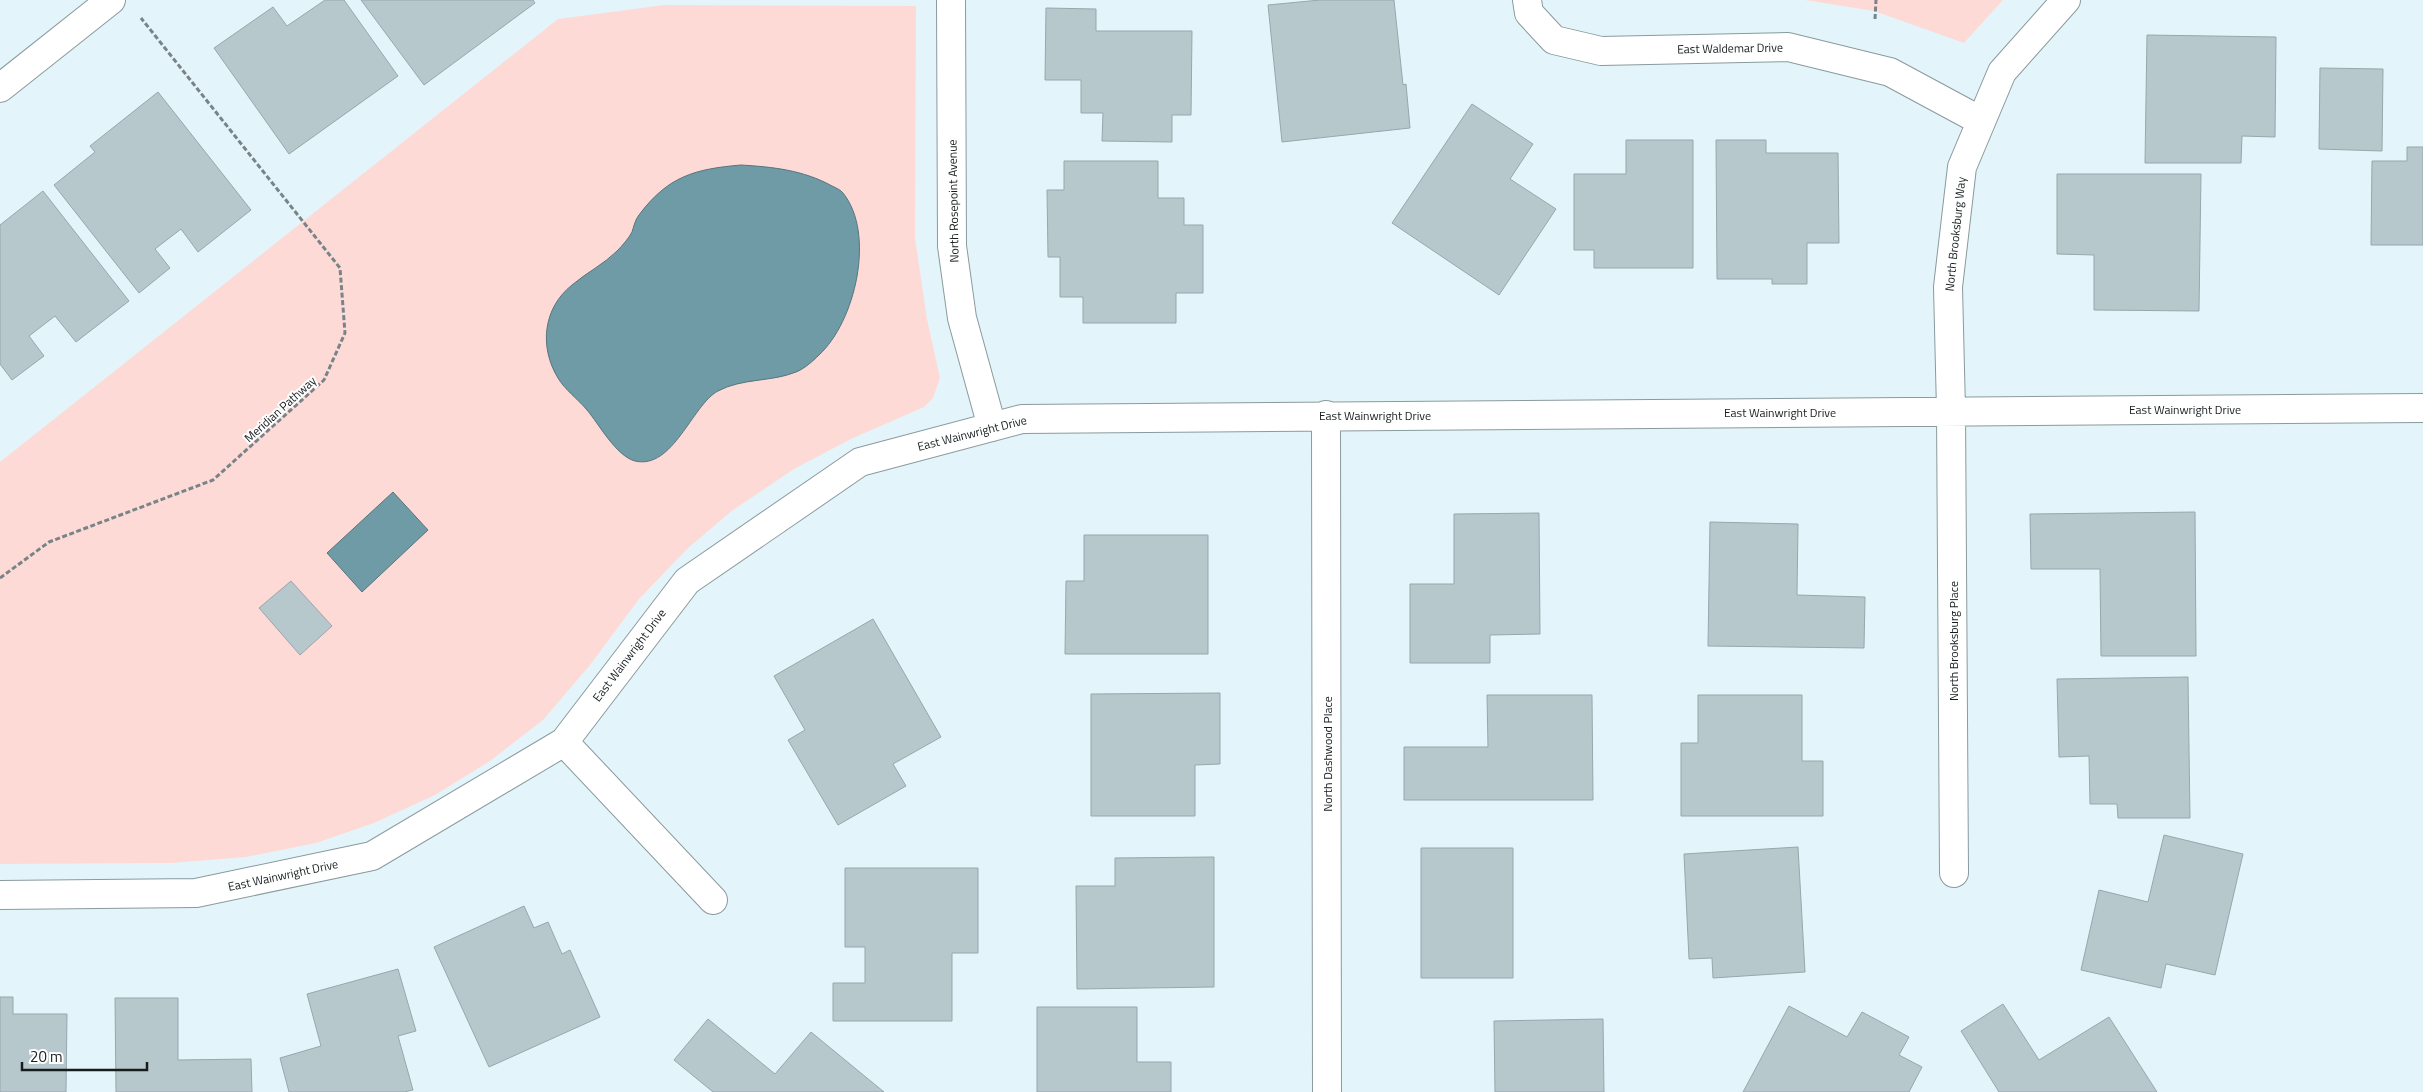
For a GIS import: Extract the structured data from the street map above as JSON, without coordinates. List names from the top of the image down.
{
  "streets": {
    "street": [
      "East Waldemar Drive",
      "North Rosepoint Avenue",
      "North Brooksburg Way",
      "East Wainwright Drive",
      "North Brooksburg Place",
      "North Dashwood Place"
    ],
    "path": ["Meridian Pathway"]
  },
  "crossings": [
    ["East Waldemar Drive", "North Brooksburg Way"],
    ["North Rosepoint Avenue", "East Wainwright Drive"],
    ["North Brooksburg Way", "East Wainwright Drive"],
    ["North Brooksburg Way", "North Brooksburg Place"],
    ["East Wainwright Drive", "North Brooksburg Place"],
    ["East Wainwright Drive", "North Dashwood Place"]
  ],
  "scale_bar": "20 m"
}
